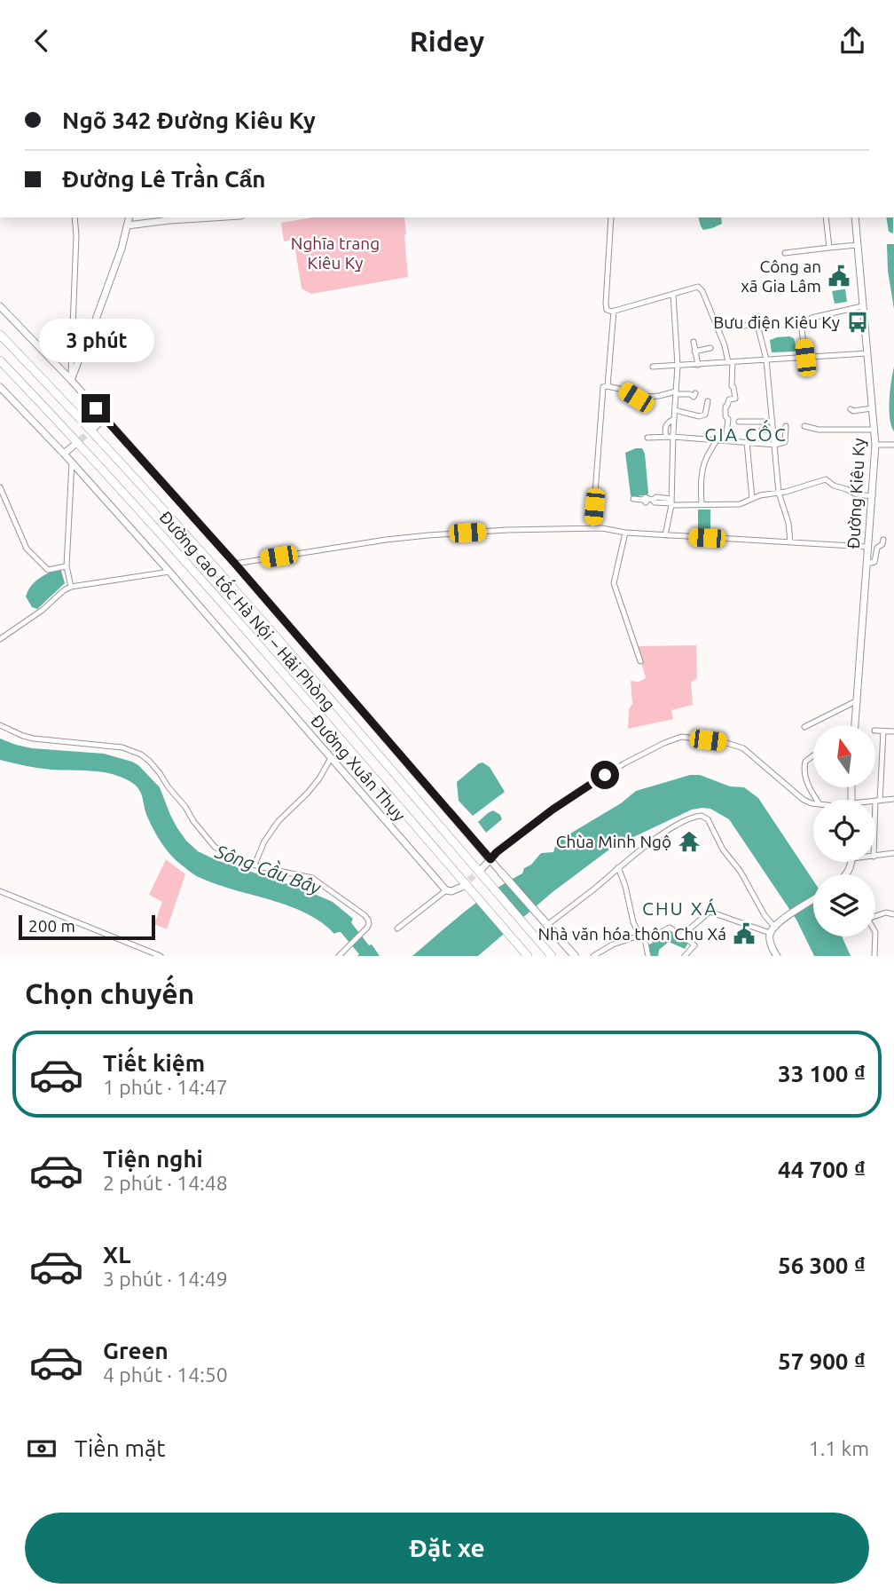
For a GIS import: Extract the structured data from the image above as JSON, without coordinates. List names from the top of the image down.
{
  "streets": {
    "highway": ["Đường cao tốc Hà Nội – Hải Phòng"],
    "main road": ["Đường Kiêu Kỵ", "Đường Xuân Thụy"]
  },
  "districts": ["GIA CỐC", "CHU XÁ"],
  "water": ["Sông Cầu Bây"],
  "parks": ["Nghĩa trang Kiêu Kỵ"],
  "places": {
    "public building": ["Công an xã Gia Lâm", "Nhà văn hóa thôn Chu Xá"],
    "bus stop": ["Bưu điện Kiêu Kỵ"],
    "temple": ["Chùa Minh Ngộ"]
  },
  "scale_bar": "200 m",
  "north": "top",
  "page": {
    "header": "Ridey",
    "banner": ["Ngõ 342 Đường Kiêu Kỵ", "Đường Lê Trần Cẩn"],
    "bubble": "3 phút",
    "scale": "200 m",
    "heading": "Chọn chuyến",
    "list": [
      {
        "name": "Tiết kiệm",
        "note": "1 phút · 14:47",
        "value": "33 100 ₫"
      },
      {
        "name": "Tiện nghi",
        "note": "2 phút · 14:48",
        "value": "44 700 ₫"
      },
      {
        "name": "XL",
        "note": "3 phút · 14:49",
        "value": "56 300 ₫"
      },
      {
        "name": "Green",
        "note": "4 phút · 14:50",
        "value": "57 900 ₫"
      }
    ],
    "pay": ["Tiền mặt", "1.1 km"],
    "buttons": "Đặt xe"
  }
}
